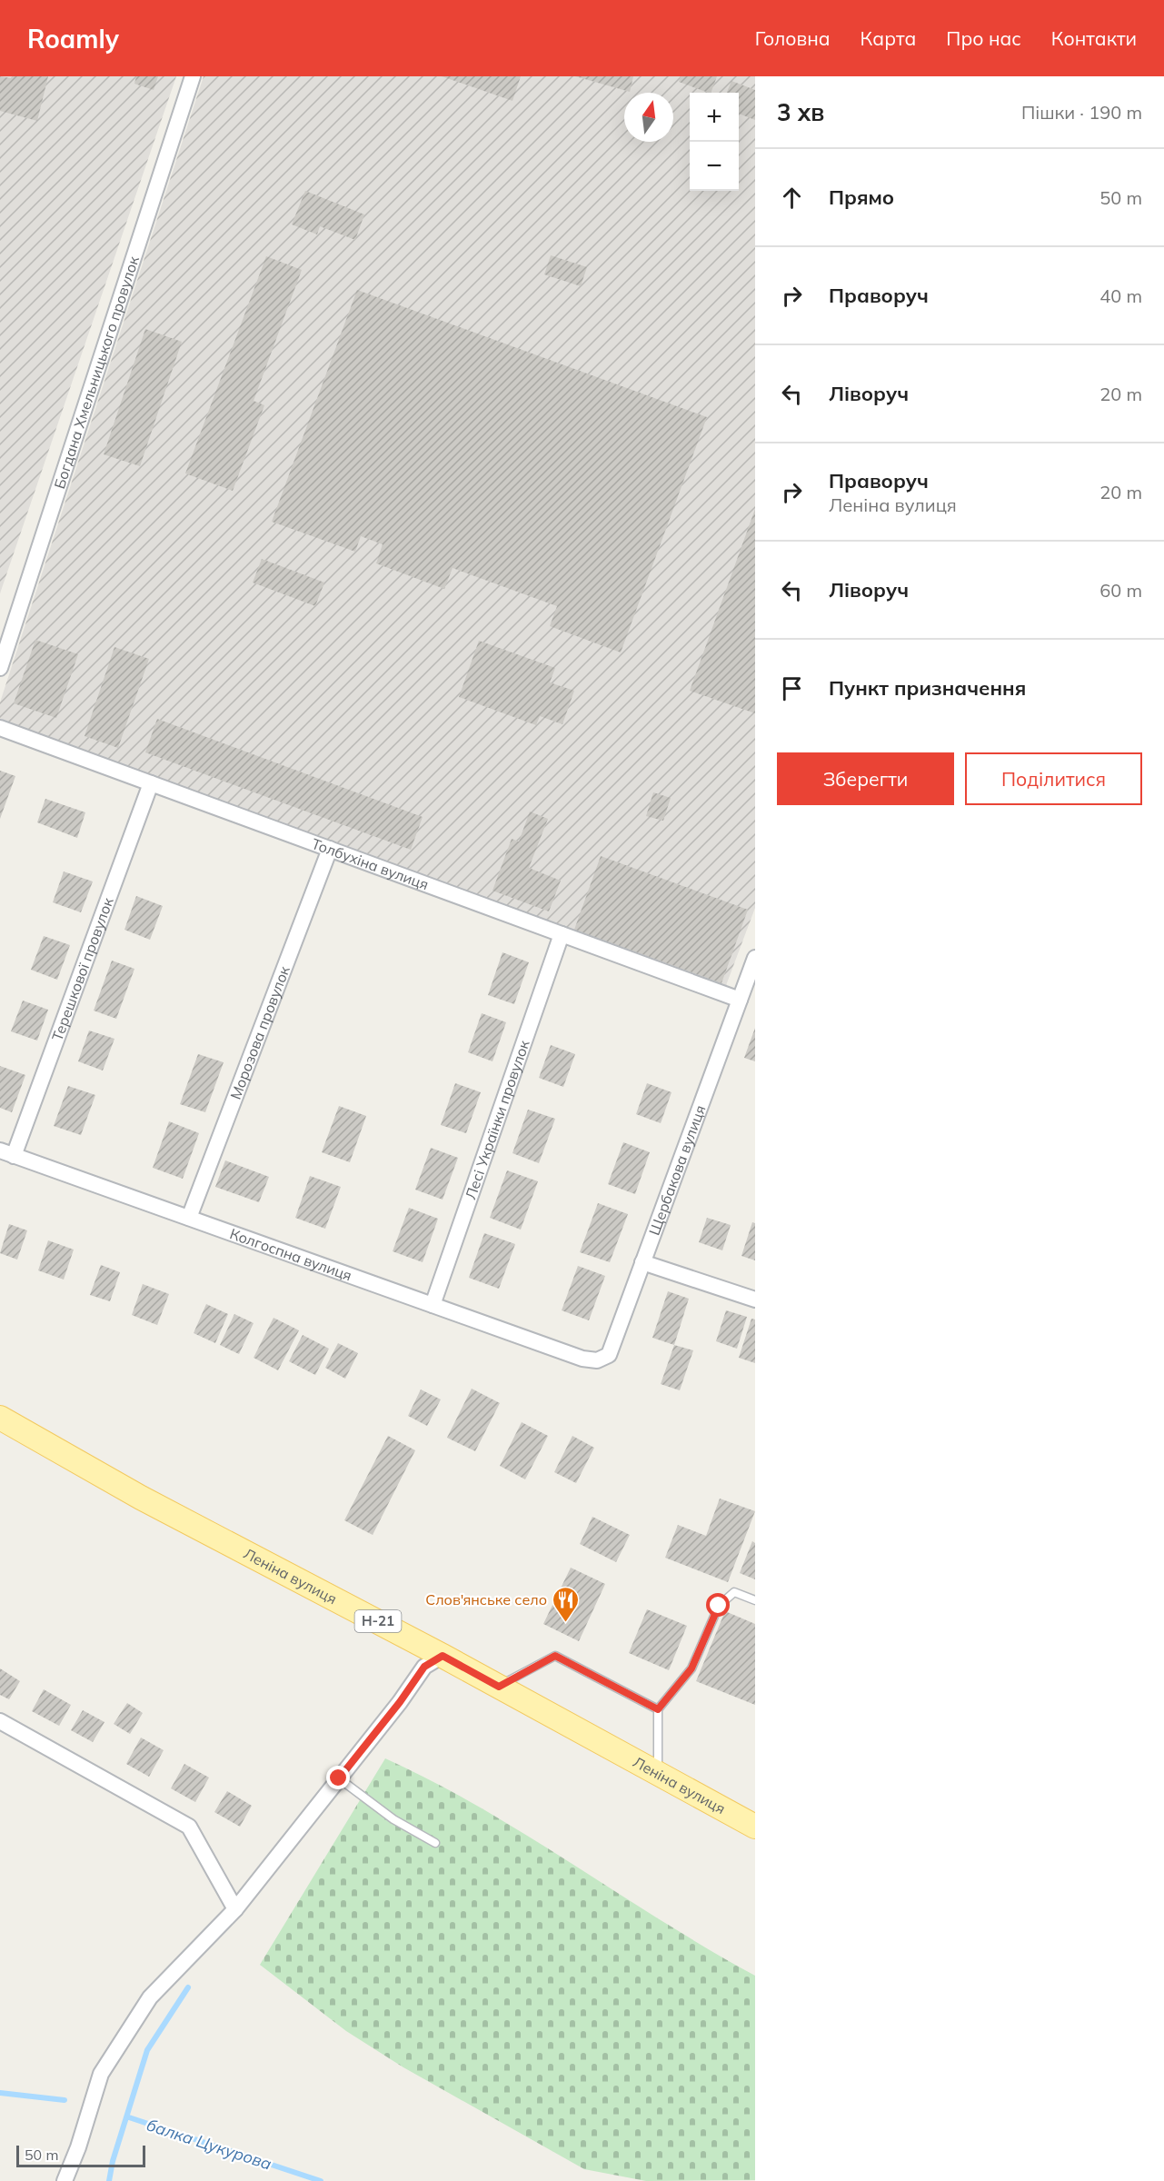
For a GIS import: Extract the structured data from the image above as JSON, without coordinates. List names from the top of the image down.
{
  "streets": {
    "main road": ["Леніна вулиця", "Н-21"],
    "street": [
      "Богдана Хмельницького провулок",
      "Толбухіна вулиця",
      "Терешкової провулок",
      "Морозова провулок",
      "Лесі Українки провулок",
      "Щербакова вулиця",
      "Колгоспна вулиця"
    ]
  },
  "crossings": [
    ["Толбухіна вулиця", "Терешкової провулок"],
    ["Толбухіна вулиця", "Морозова провулок"],
    ["Толбухіна вулиця", "Лесі Українки провулок"],
    ["Толбухіна вулиця", "Щербакова вулиця"],
    ["Терешкової провулок", "Колгоспна вулиця"],
    ["Морозова провулок", "Колгоспна вулиця"],
    ["Лесі Українки провулок", "Колгоспна вулиця"],
    ["Щербакова вулиця", "Колгоспна вулиця"]
  ],
  "water": ["балка Цукурова"],
  "places": {
    "restaurant": ["Слов'янське село"]
  },
  "scale_bar": "50 m",
  "north": "top",
  "page": {
    "header": "Roamly",
    "nav": [
      "Головна",
      "Карта",
      "Про нас",
      "Контакти"
    ],
    "heading": ["3 хв", "Пішки · 190 m"],
    "map_buttons": ["+", "−"],
    "list": [
      ["Прямо", "50 m"],
      ["Праворуч", "40 m"],
      ["Ліворуч", "20 m"],
      ["Праворуч", "Леніна вулиця", "20 m"],
      ["Ліворуч", "60 m"],
      "Пункт призначення"
    ],
    "buttons": ["Зберегти", "Поділитися"],
    "scale": "50 m"
  }
}
